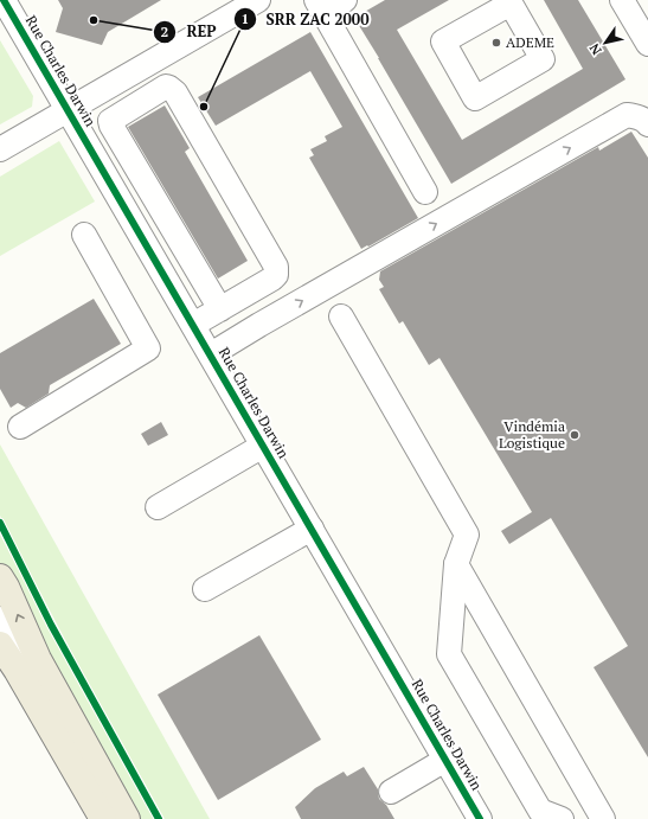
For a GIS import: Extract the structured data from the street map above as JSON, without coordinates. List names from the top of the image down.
{
  "streets": {
    "street": ["Rue Charles Darwin"]
  },
  "places": [
    "REP",
    "ADEME",
    "SRR ZAC 2000",
    "Vindémia Logistique"
  ],
  "north": "bottom left"
}
